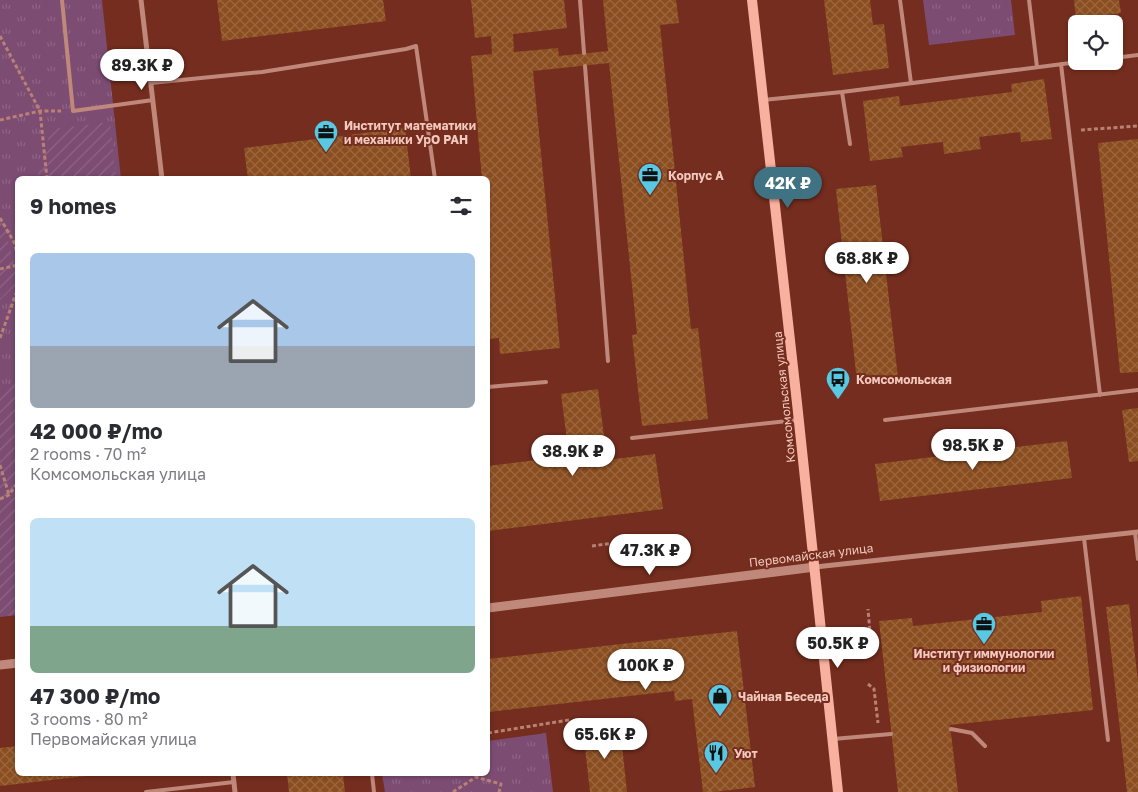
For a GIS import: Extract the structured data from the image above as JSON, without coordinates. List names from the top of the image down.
{
  "streets": {
    "main road": ["Комсомольская улица"],
    "street": ["Первомайская улица"]
  },
  "crossings": [
    ["Комсомольская улица", "Первомайская улица"]
  ],
  "places": {
    "office": ["Институт математики и механики УрО РАН", "Корпус А", "Институт иммунологии и физиологии"],
    "bus stop": ["Комсомольская"],
    "shop": ["Чайная Беседа"],
    "restaurant": ["Уют"]
  },
  "page": {
    "price": [
      "89.3K ₽",
      "42K ₽",
      "68.8K ₽",
      "98.5K ₽",
      "38.9K ₽",
      "47.3K ₽",
      "50.5K ₽",
      "100K ₽",
      "65.6K ₽"
    ],
    "heading": "9 homes",
    "list": [
      {
        "name": "42 000 ₽/mo",
        "note": "2 rooms · 70 m² · Комсомольская улица"
      },
      {
        "name": "47 300 ₽/mo",
        "note": "3 rooms · 80 m² · Первомайская улица"
      }
    ]
  }
}
